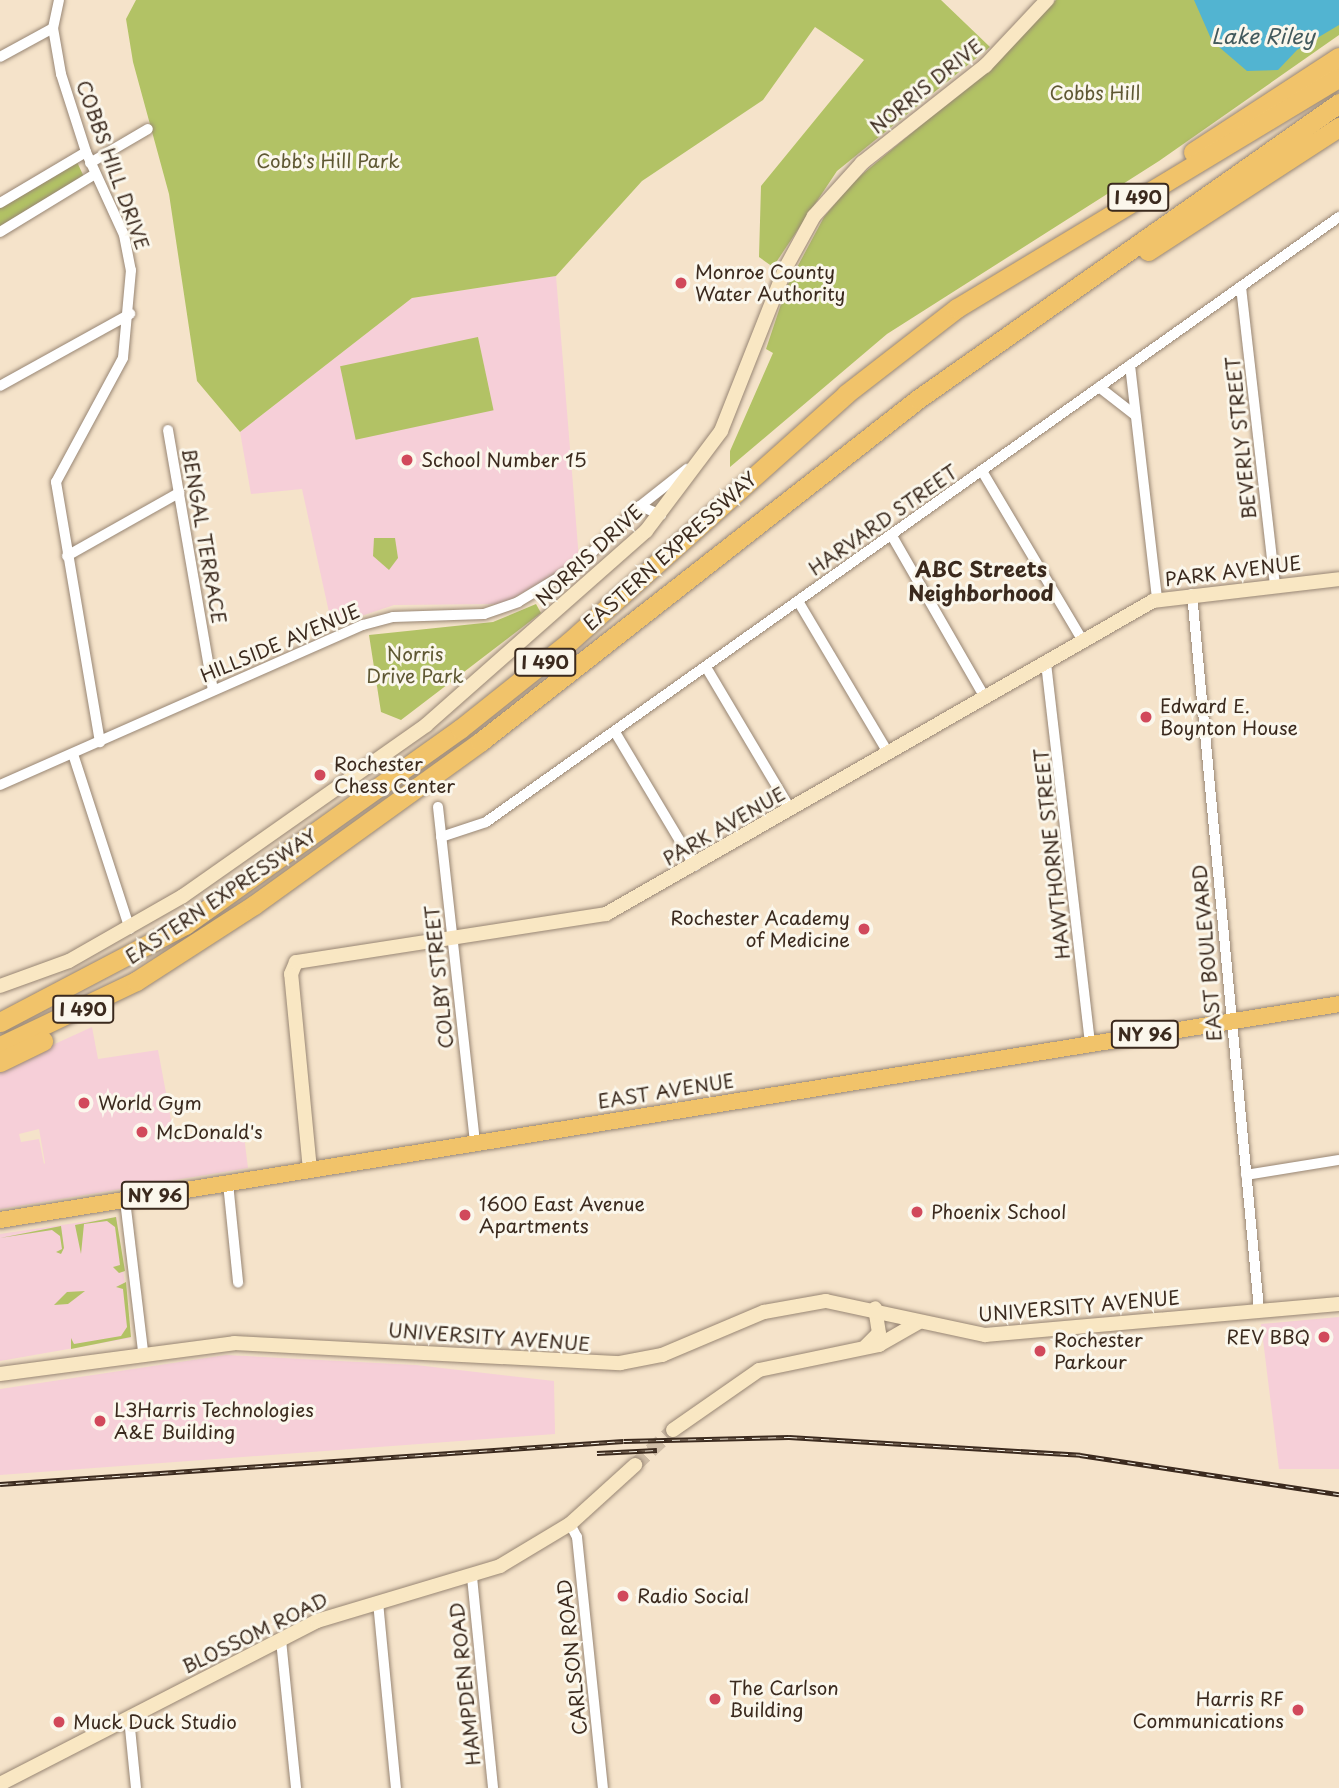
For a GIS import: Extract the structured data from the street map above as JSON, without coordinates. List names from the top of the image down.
{
  "streets": {
    "highway": ["I 490", "EASTERN EXPRESSWAY"],
    "main road": ["NY 96", "EAST AVENUE"],
    "street": [
      "NORRIS DRIVE",
      "COBBS HILL DRIVE",
      "BEVERLY STREET",
      "HARVARD STREET",
      "BENGAL TERRACE",
      "PARK AVENUE",
      "HILLSIDE AVENUE",
      "HAWTHORNE STREET",
      "EAST BOULEVARD",
      "COLBY STREET",
      "UNIVERSITY AVENUE",
      "BLOSSOM ROAD",
      "CARLSON ROAD",
      "HAMPDEN ROAD"
    ]
  },
  "crossings": [
    ["NORRIS DRIVE", "HILLSIDE AVENUE"],
    ["COBBS HILL DRIVE", "HILLSIDE AVENUE"],
    ["BEVERLY STREET", "HARVARD STREET"],
    ["BEVERLY STREET", "PARK AVENUE"],
    ["HARVARD STREET", "COLBY STREET"],
    ["BENGAL TERRACE", "HILLSIDE AVENUE"],
    ["PARK AVENUE", "HAWTHORNE STREET"],
    ["PARK AVENUE", "EAST BOULEVARD"],
    ["PARK AVENUE", "COLBY STREET"],
    ["PARK AVENUE", "EAST AVENUE"],
    ["HAWTHORNE STREET", "EAST AVENUE"],
    ["EAST BOULEVARD", "EAST AVENUE"],
    ["EAST BOULEVARD", "UNIVERSITY AVENUE"],
    ["COLBY STREET", "EAST AVENUE"],
    ["BLOSSOM ROAD", "CARLSON ROAD"],
    ["BLOSSOM ROAD", "HAMPDEN ROAD"]
  ],
  "districts": ["ABC Streets Neighborhood"],
  "water": ["Lake Riley"],
  "parks": ["Cobbs Hill", "Cobb's Hill Park", "Norris Drive Park"],
  "places": [
    "Monroe County Water Authority",
    "School Number 15",
    "Edward E. Boynton House",
    "Rochester Chess Center",
    "Rochester Academy of Medicine",
    "World Gym",
    "McDonald's",
    "Phoenix School",
    "1600 East Avenue Apartments",
    "REV BBQ",
    "Rochester Parkour",
    "L3Harris Technologies A&E Building",
    "Radio Social",
    "The Carlson Building",
    "Harris RF Communications",
    "Muck Duck Studio"
  ]
}
